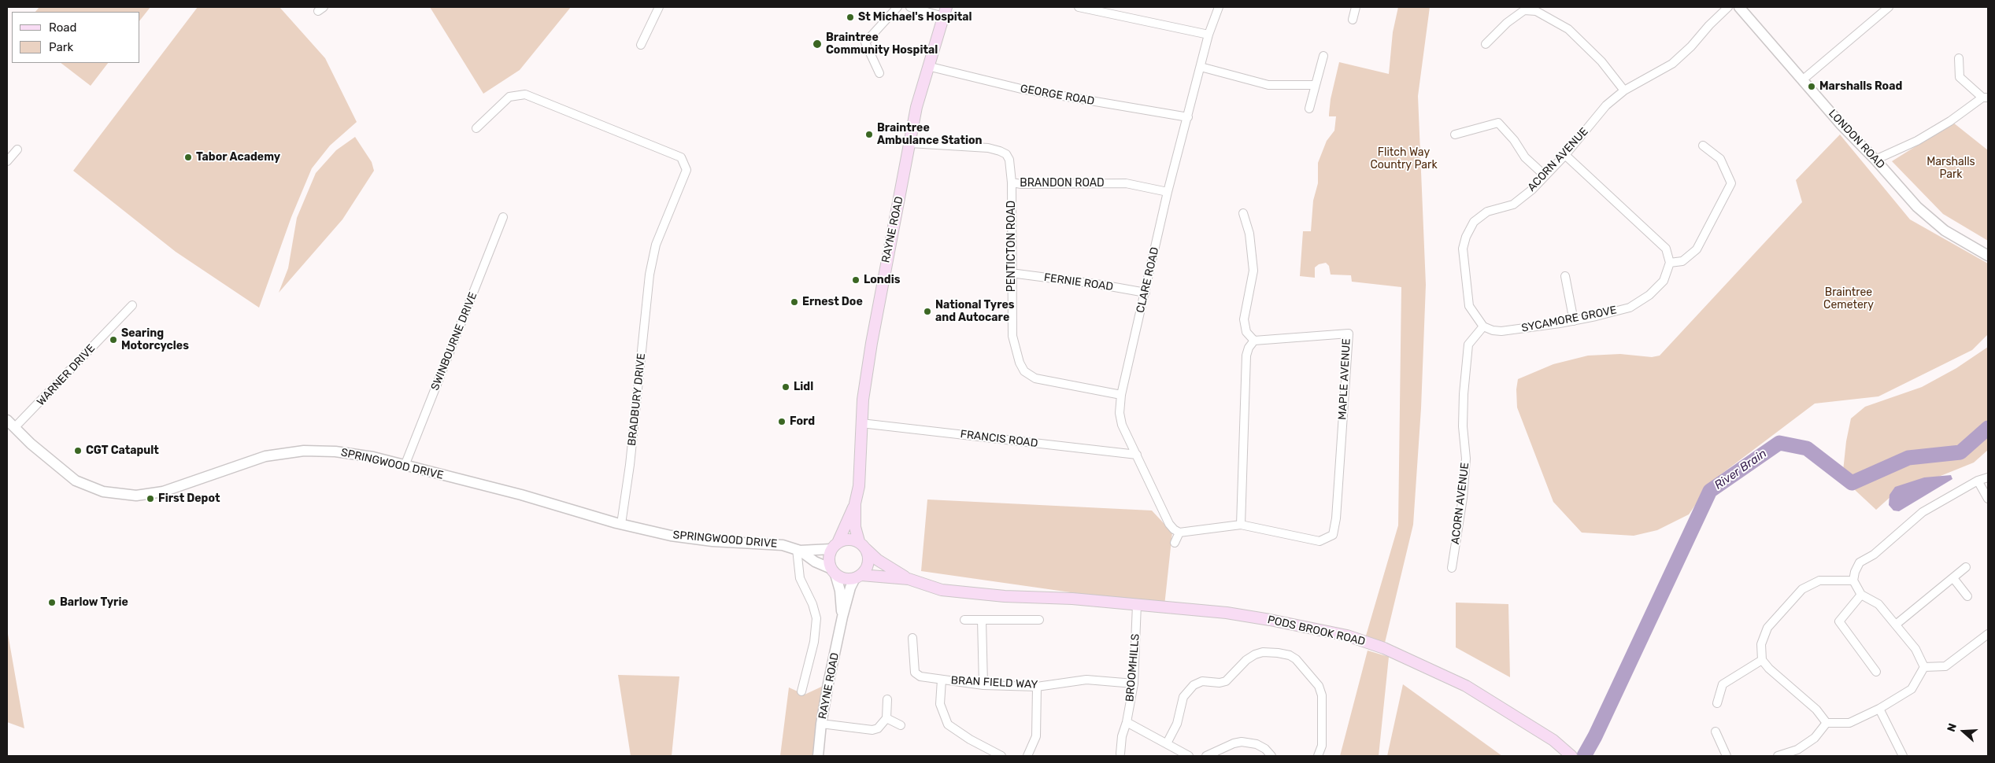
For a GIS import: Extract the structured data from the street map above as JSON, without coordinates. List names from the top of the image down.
{
  "streets": {
    "main road": ["RAYNE ROAD", "PODS BROOK ROAD"],
    "street": [
      "GEORGE ROAD",
      "LONDON ROAD",
      "ACORN AVENUE",
      "BRANDON ROAD",
      "PENTICTON ROAD",
      "CLARE ROAD",
      "FERNIE ROAD",
      "SYCAMORE GROVE",
      "SWINBOURNE DRIVE",
      "WARNER DRIVE",
      "MAPLE AVENUE",
      "BRADBURY DRIVE",
      "FRANCIS ROAD",
      "SPRINGWOOD DRIVE",
      "BROOMHILLS",
      "BRAN FIELD WAY"
    ]
  },
  "crossings": [
    ["GEORGE ROAD", "RAYNE ROAD"],
    ["GEORGE ROAD", "CLARE ROAD"],
    ["ACORN AVENUE", "SYCAMORE GROVE"],
    ["BRANDON ROAD", "RAYNE ROAD"],
    ["BRANDON ROAD", "PENTICTON ROAD"],
    ["BRANDON ROAD", "CLARE ROAD"],
    ["RAYNE ROAD", "FRANCIS ROAD"],
    ["RAYNE ROAD", "SPRINGWOOD DRIVE"],
    ["PENTICTON ROAD", "CLARE ROAD"],
    ["PENTICTON ROAD", "FERNIE ROAD"],
    ["CLARE ROAD", "FERNIE ROAD"],
    ["CLARE ROAD", "FRANCIS ROAD"],
    ["SWINBOURNE DRIVE", "SPRINGWOOD DRIVE"],
    ["WARNER DRIVE", "SPRINGWOOD DRIVE"],
    ["BRADBURY DRIVE", "SPRINGWOOD DRIVE"],
    ["PODS BROOK ROAD", "BROOMHILLS"],
    ["BROOMHILLS", "BRAN FIELD WAY"]
  ],
  "water": ["River Brain"],
  "parks": ["Flitch Way Country Park", "Marshalls Park", "Braintree Cemetery"],
  "places": [
    "St Michael's Hospital",
    "Braintree Community Hospital",
    "Marshalls Road",
    "Braintree Ambulance Station",
    "Tabor Academy",
    "Londis",
    "Ernest Doe",
    "National Tyres and Autocare",
    "Searing Motorcycles",
    "Lidl",
    "Ford",
    "CGT Catapult",
    "First Depot",
    "Barlow Tyrie"
  ],
  "legend": ["Road", "Park"],
  "north": "left"
}
